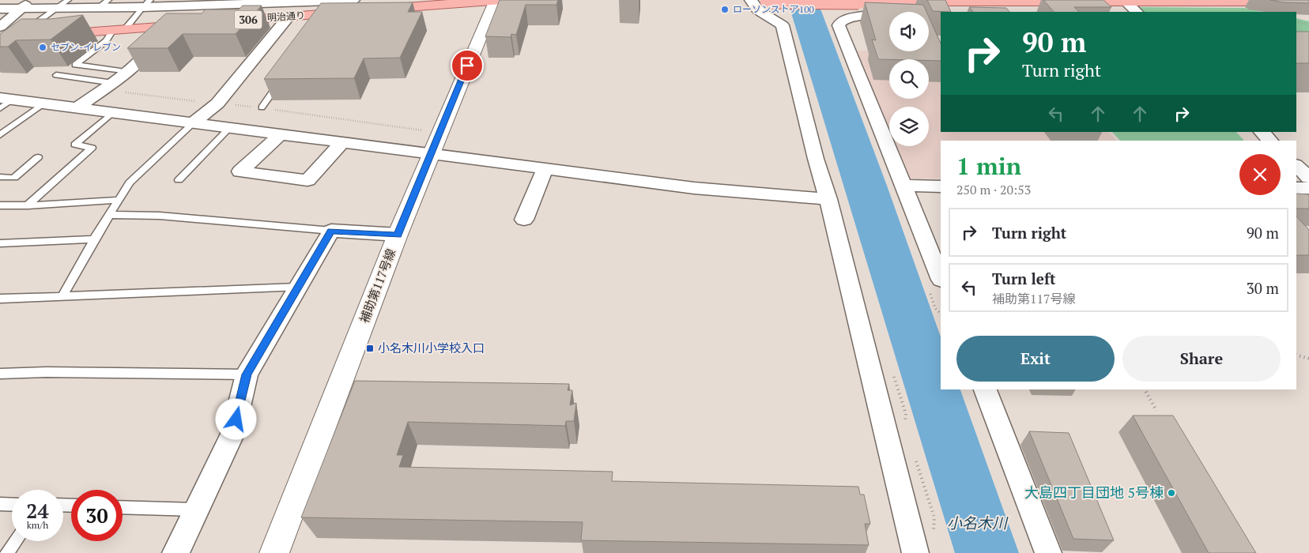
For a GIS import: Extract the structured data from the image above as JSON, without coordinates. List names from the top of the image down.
{
  "streets": {
    "main road": ["明治通り", "306"],
    "street": ["補助第117号線"]
  },
  "water": ["小名木川"],
  "places": {
    "other": ["ローソンストア100", "セブン-イレブン", "大島四丁目団地 5号棟"],
    "transit": ["小名木川小学校入口"]
  },
  "page": {
    "turn": ["90 m", "Turn right"],
    "heading": ["1 min", "250 m · 20:53"],
    "list": [
      {
        "name": "Turn right",
        "value": "90 m"
      },
      {
        "name": "Turn left",
        "note": "補助第117号線",
        "value": "30 m"
      }
    ],
    "buttons": ["Exit", "Share"],
    "speed": "24 km/h",
    "limit": "30"
  }
}
